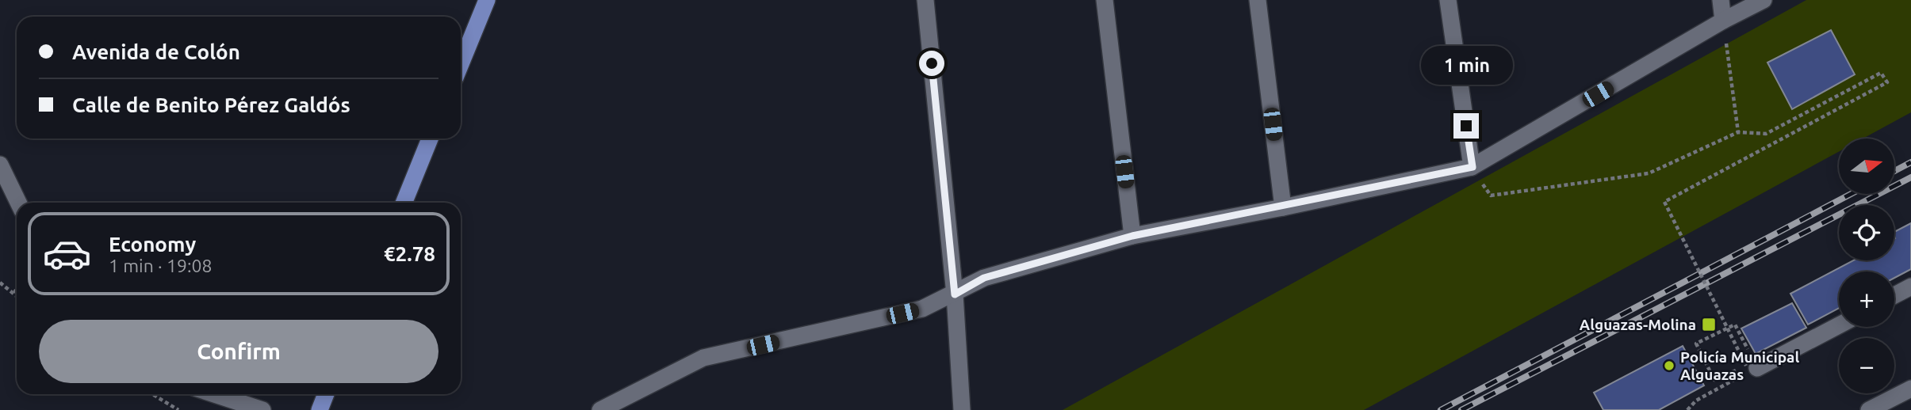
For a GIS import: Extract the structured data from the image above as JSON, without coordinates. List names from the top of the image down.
{
  "places": {
    "transit": ["Alguazas-Molina"],
    "other": ["Policía Municipal Alguazas"]
  },
  "north": "right",
  "page": {
    "banner": ["Avenida de Colón", "Calle de Benito Pérez Galdós"],
    "bubble": "1 min",
    "map_buttons": ["+", "−"],
    "list": [
      {
        "name": "Economy",
        "note": "1 min · 19:08",
        "value": "€2.78"
      }
    ],
    "buttons": "Confirm"
  }
}
